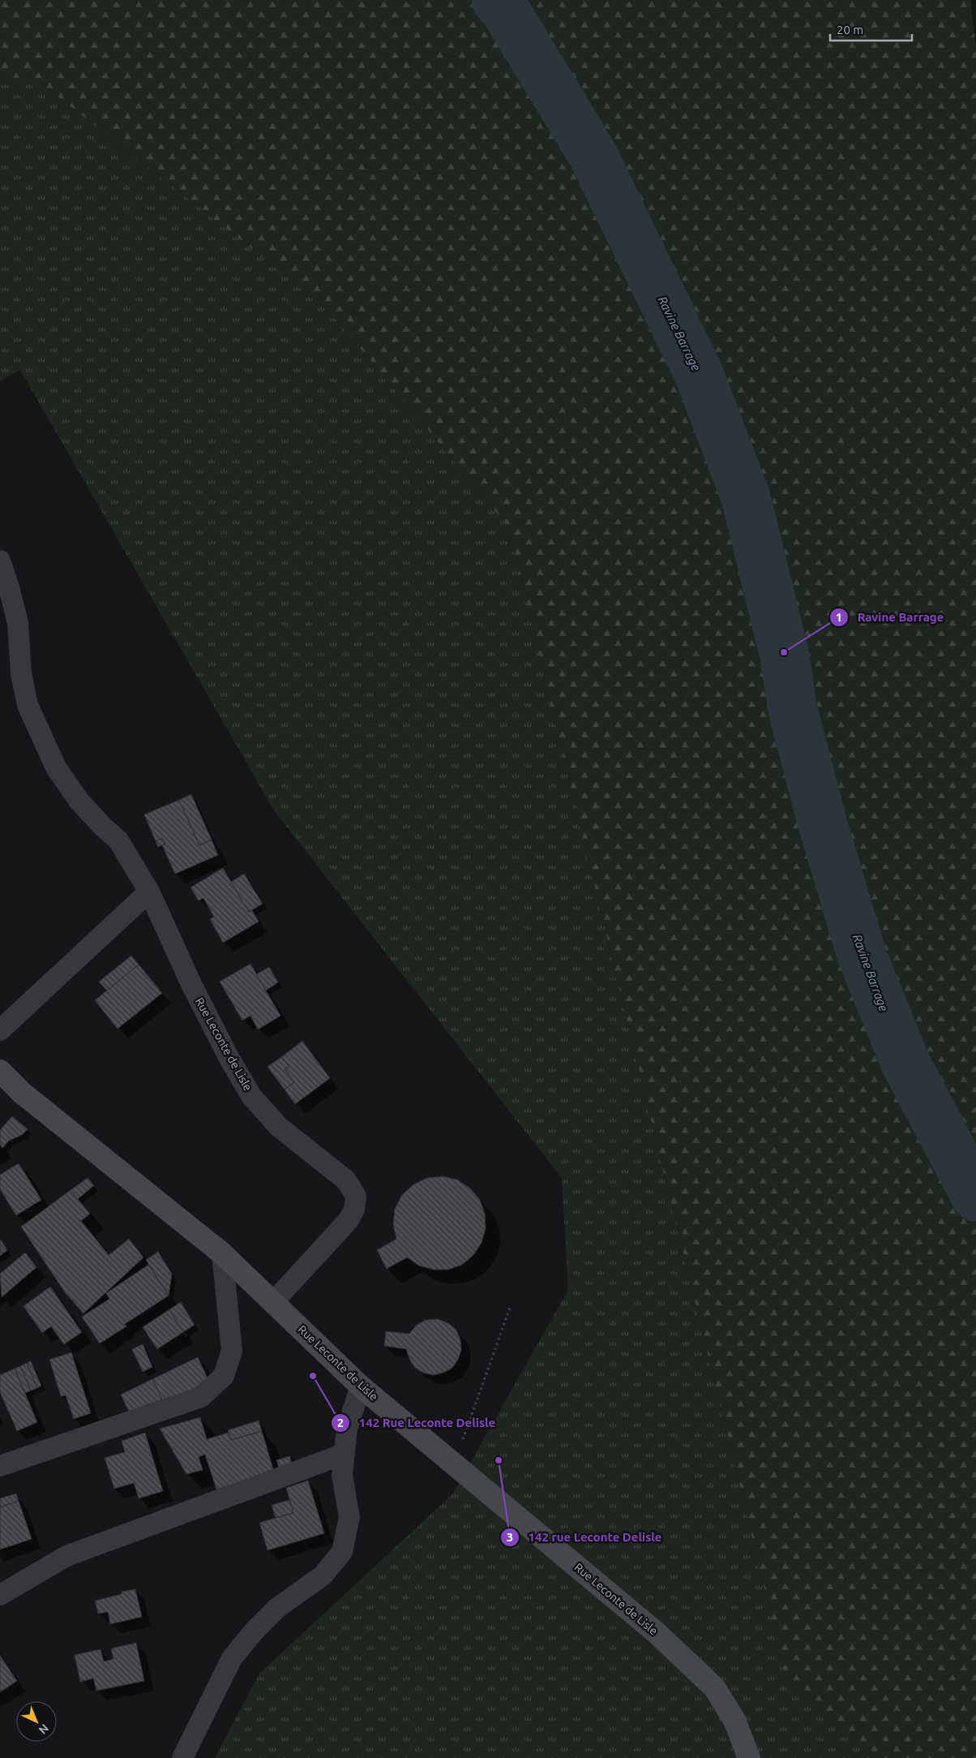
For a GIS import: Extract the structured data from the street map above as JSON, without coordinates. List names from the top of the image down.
{
  "streets": {
    "main road": ["Rue Leconte de Lisle"]
  },
  "water": ["Ravine Barrage"],
  "places": ["Ravine Barrage", "142 Rue Leconte Delisle", "142 rue Leconte Delisle"],
  "scale_bar": "20 m",
  "north": "bottom right"
}
